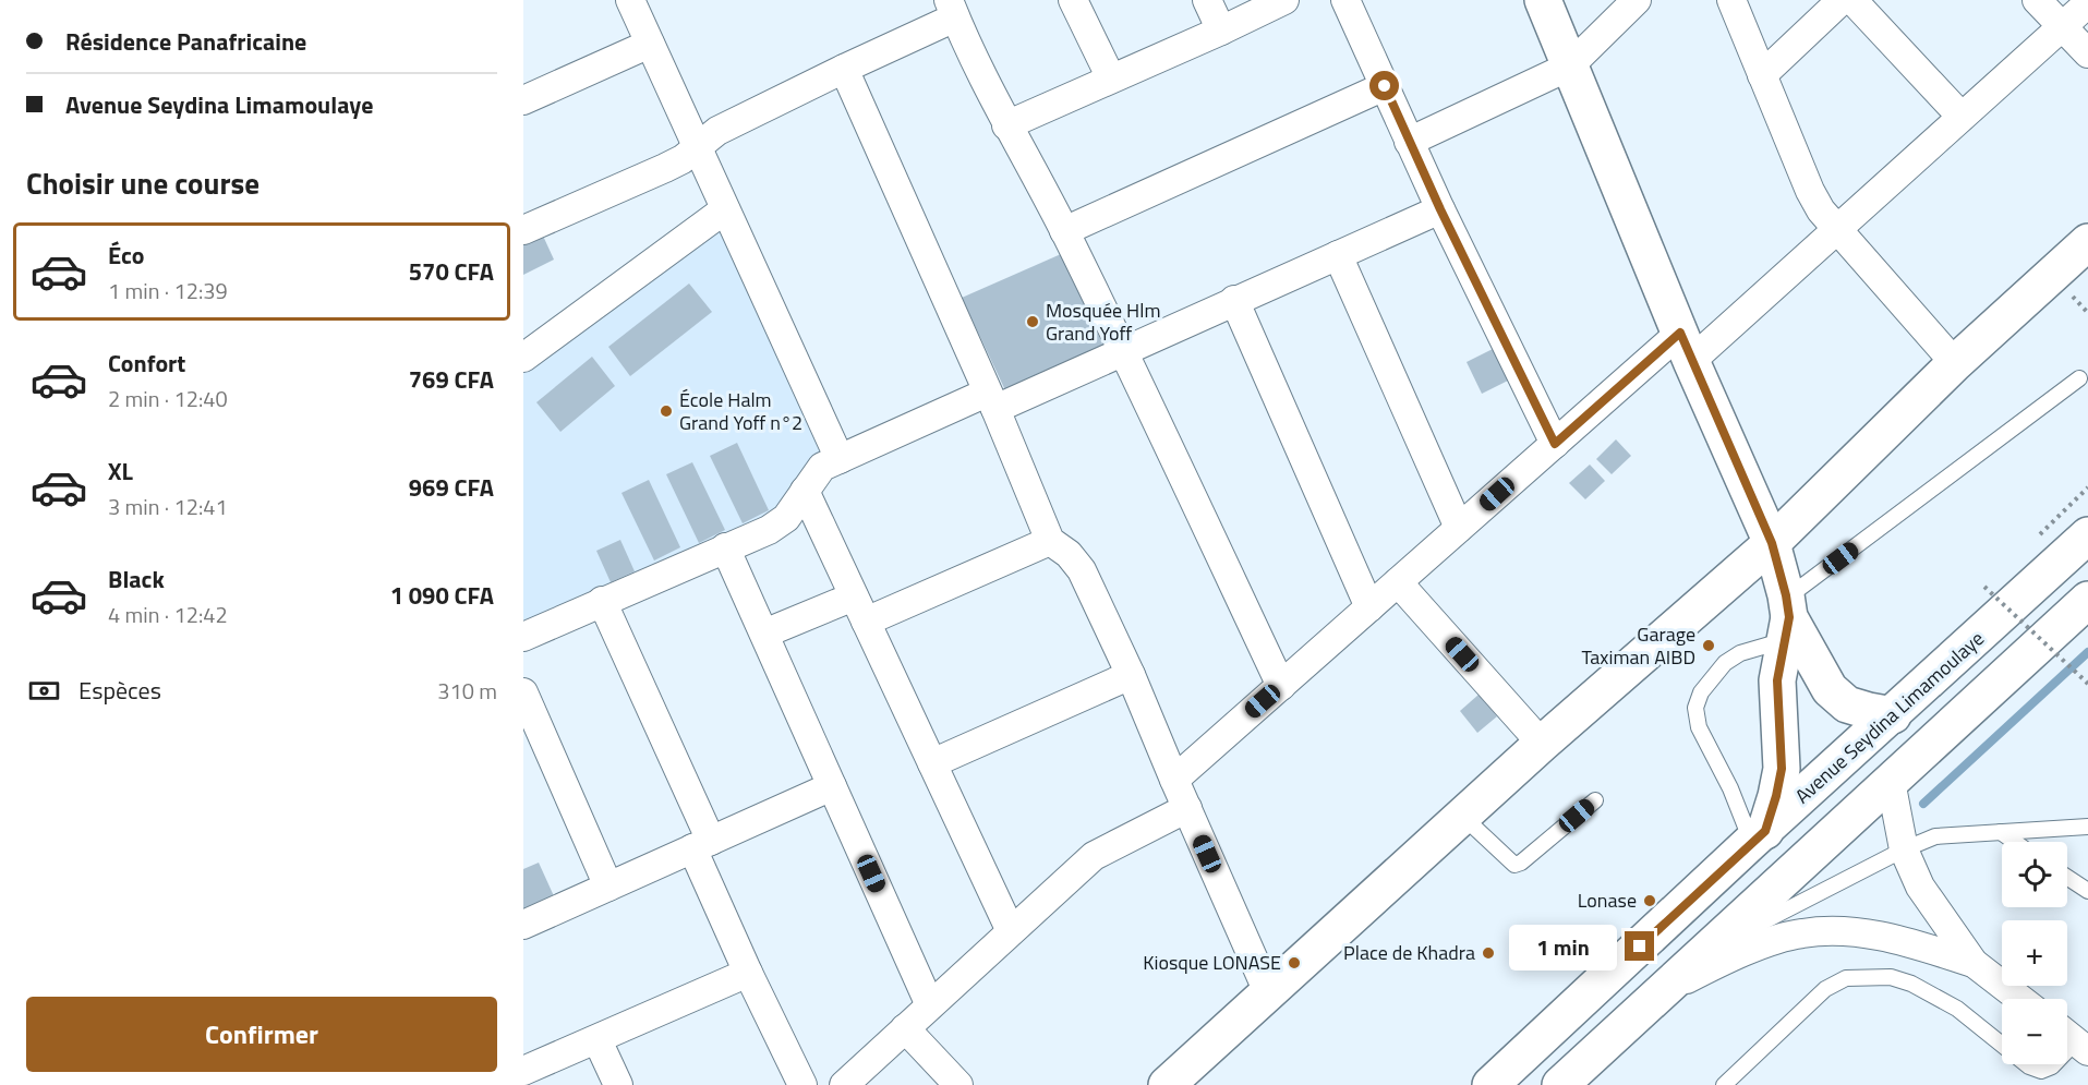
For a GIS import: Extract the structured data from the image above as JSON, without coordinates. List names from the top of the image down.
{
  "streets": {
    "main road": ["Avenue Seydina Limamoulaye"]
  },
  "places": [
    "Mosquée Hlm Grand Yoff",
    "École Halm Grand Yoff n°2",
    "Garage Taximan AIBD",
    "Lonase",
    "Place de Khadra",
    "Kiosque LONASE"
  ],
  "page": {
    "banner": ["Résidence Panafricaine", "Avenue Seydina Limamoulaye"],
    "heading": "Choisir une course",
    "list": [
      {
        "name": "Éco",
        "note": "1 min · 12:39",
        "value": "570 CFA"
      },
      {
        "name": "Confort",
        "note": "2 min · 12:40",
        "value": "769 CFA"
      },
      {
        "name": "XL",
        "note": "3 min · 12:41",
        "value": "969 CFA"
      },
      {
        "name": "Black",
        "note": "4 min · 12:42",
        "value": "1 090 CFA"
      }
    ],
    "pay": ["Espèces", "310 m"],
    "map_buttons": ["+", "−"],
    "bubble": "1 min",
    "buttons": "Confirmer"
  }
}
